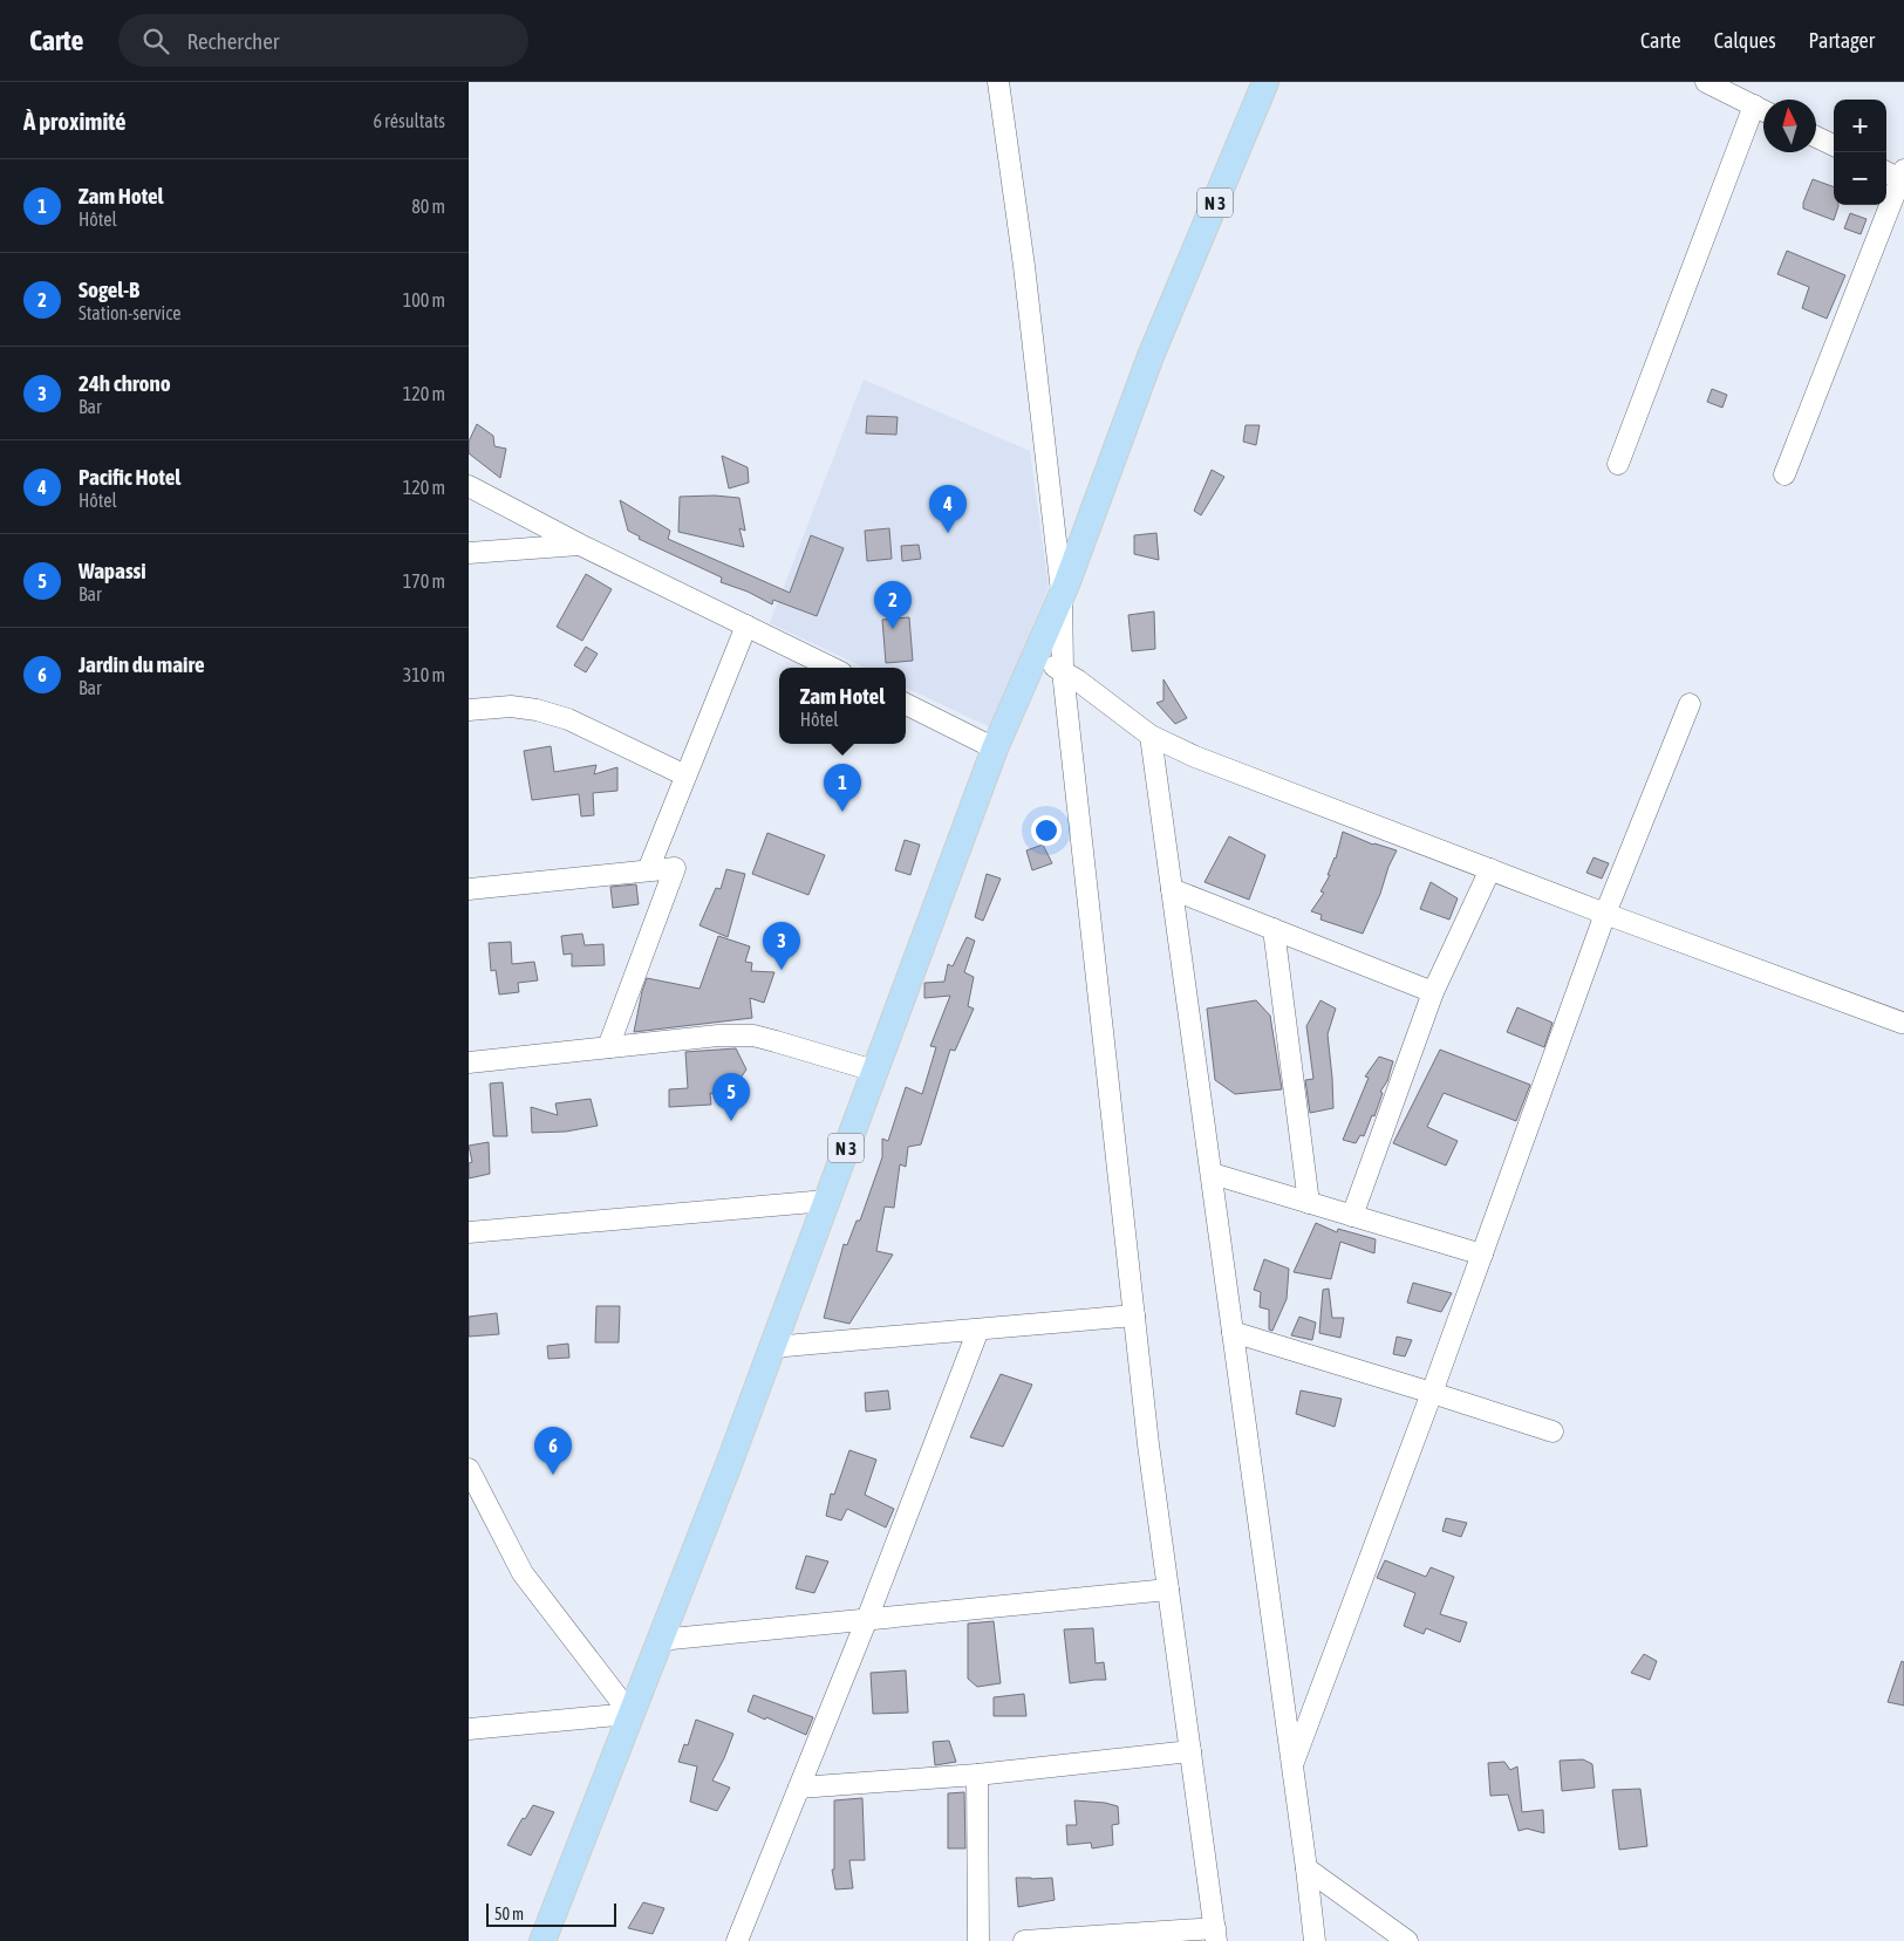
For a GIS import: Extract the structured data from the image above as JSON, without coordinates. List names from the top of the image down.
{
  "streets": {
    "main road": ["N 3"]
  },
  "scale_bar": "50 m",
  "north": "top",
  "page": {
    "header": "Carte",
    "search": "Rechercher",
    "nav": ["Carte", "Calques", "Partager"],
    "heading": ["À proximité", "6 résultats"],
    "map_buttons": ["+", "−"],
    "list": [
      {
        "mark": "1",
        "name": "Zam Hotel",
        "note": "Hôtel",
        "value": "80 m"
      },
      {
        "mark": "2",
        "name": "Sogel-B",
        "note": "Station-service",
        "value": "100 m"
      },
      {
        "mark": "3",
        "name": "24h chrono",
        "note": "Bar",
        "value": "120 m"
      },
      {
        "mark": "4",
        "name": "Pacific Hotel",
        "note": "Hôtel",
        "value": "120 m"
      },
      {
        "mark": "5",
        "name": "Wapassi",
        "note": "Bar",
        "value": "170 m"
      },
      {
        "mark": "6",
        "name": "Jardin du maire",
        "note": "Bar",
        "value": "310 m"
      }
    ],
    "pins": [
      "4",
      "2",
      "1",
      "3",
      "5",
      "6"
    ],
    "popup": ["Zam Hotel", "Hôtel"],
    "scale": "50 m"
  }
}
